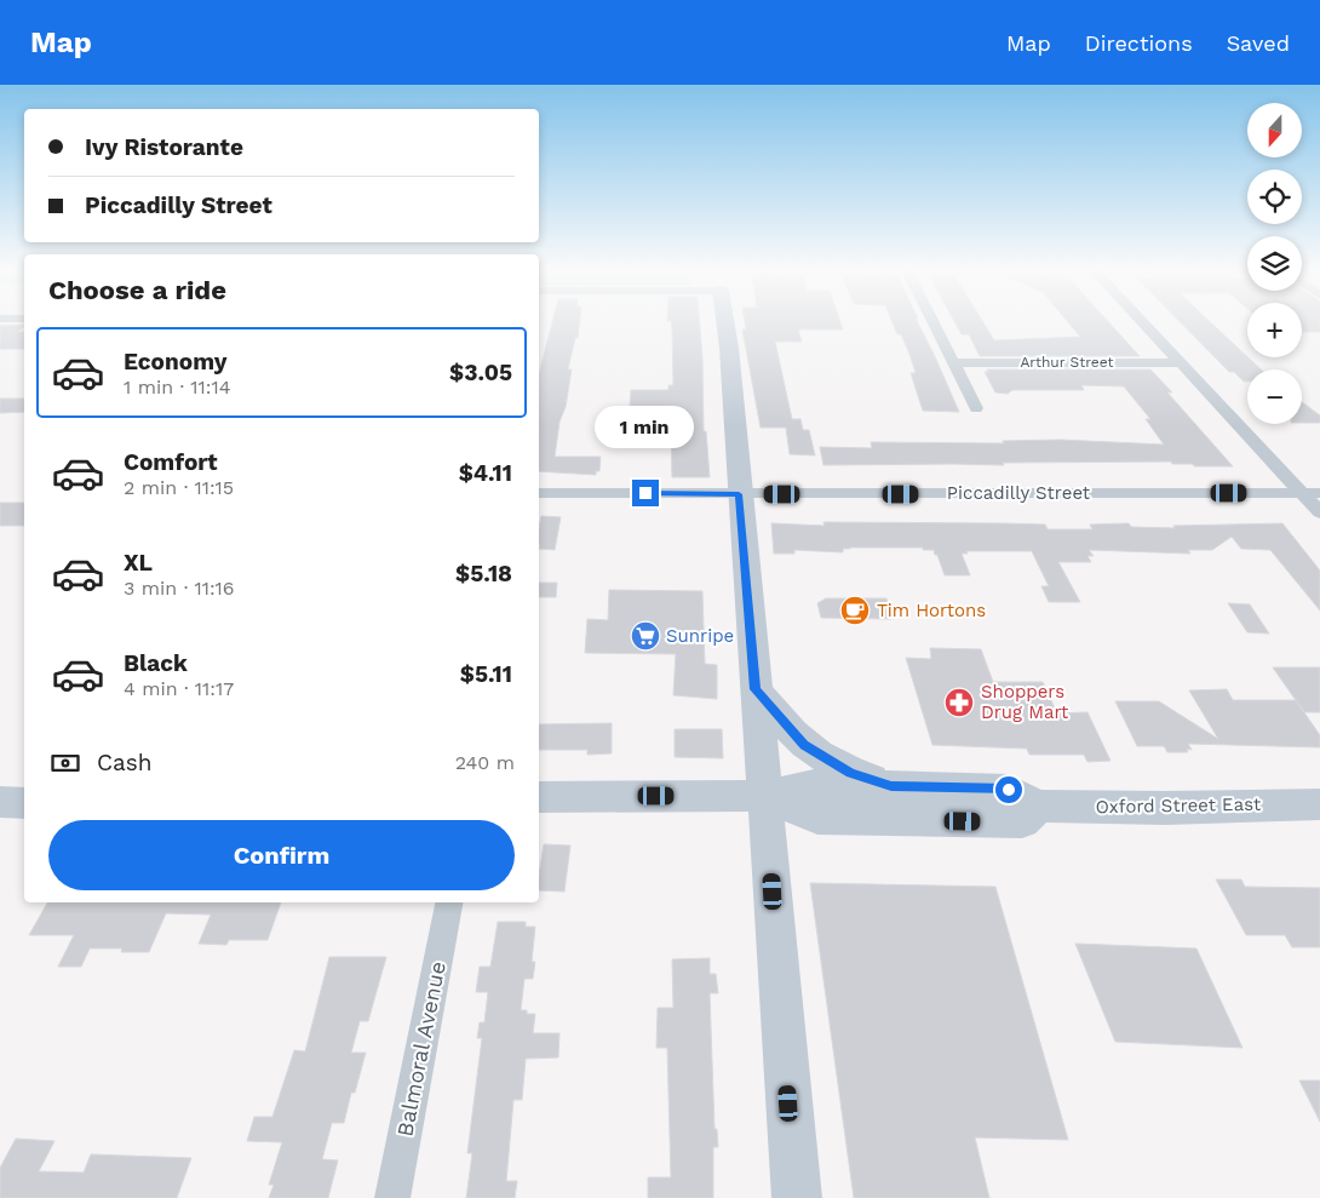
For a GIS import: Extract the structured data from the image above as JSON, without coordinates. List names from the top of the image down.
{
  "streets": {
    "main road": ["Oxford Street East"],
    "street": ["Arthur Street", "Piccadilly Street", "Balmoral Avenue"]
  },
  "places": {
    "cafe": ["Tim Hortons"],
    "supermarket": ["Sunripe"],
    "pharmacy": ["Shoppers Drug Mart"]
  },
  "north": "bottom",
  "page": {
    "header": "Map",
    "nav": ["Map", "Directions", "Saved"],
    "map_buttons": ["+", "−"],
    "banner": ["Ivy Ristorante", "Piccadilly Street"],
    "heading": "Choose a ride",
    "list": [
      {
        "name": "Economy",
        "note": "1 min · 11:14",
        "value": "$3.05"
      },
      {
        "name": "Comfort",
        "note": "2 min · 11:15",
        "value": "$4.11"
      },
      {
        "name": "XL",
        "note": "3 min · 11:16",
        "value": "$5.18"
      },
      {
        "name": "Black",
        "note": "4 min · 11:17",
        "value": "$5.11"
      }
    ],
    "bubble": "1 min",
    "pay": ["Cash", "240 m"],
    "buttons": "Confirm"
  }
}
